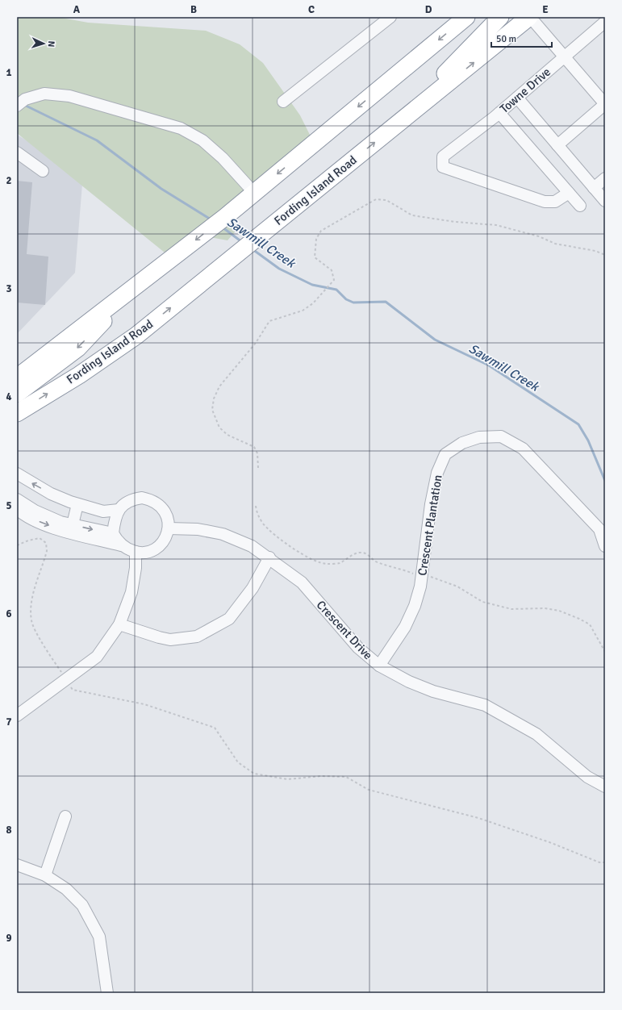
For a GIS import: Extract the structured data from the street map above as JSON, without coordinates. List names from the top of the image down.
{
  "streets": {
    "highway": ["Fording Island Road"],
    "street": ["Towne Drive", "Crescent Plantation", "Crescent Drive"]
  },
  "crossings": [
    ["Crescent Plantation", "Crescent Drive"]
  ],
  "water": ["Sawmill Creek"],
  "scale_bar": "50 m",
  "north": "right",
  "grid": {
    "columns": [
      "A",
      "B",
      "C",
      "D",
      "E"
    ],
    "rows": [
      "1",
      "2",
      "3",
      "4",
      "5",
      "6",
      "7",
      "8",
      "9"
    ]
  }
}
